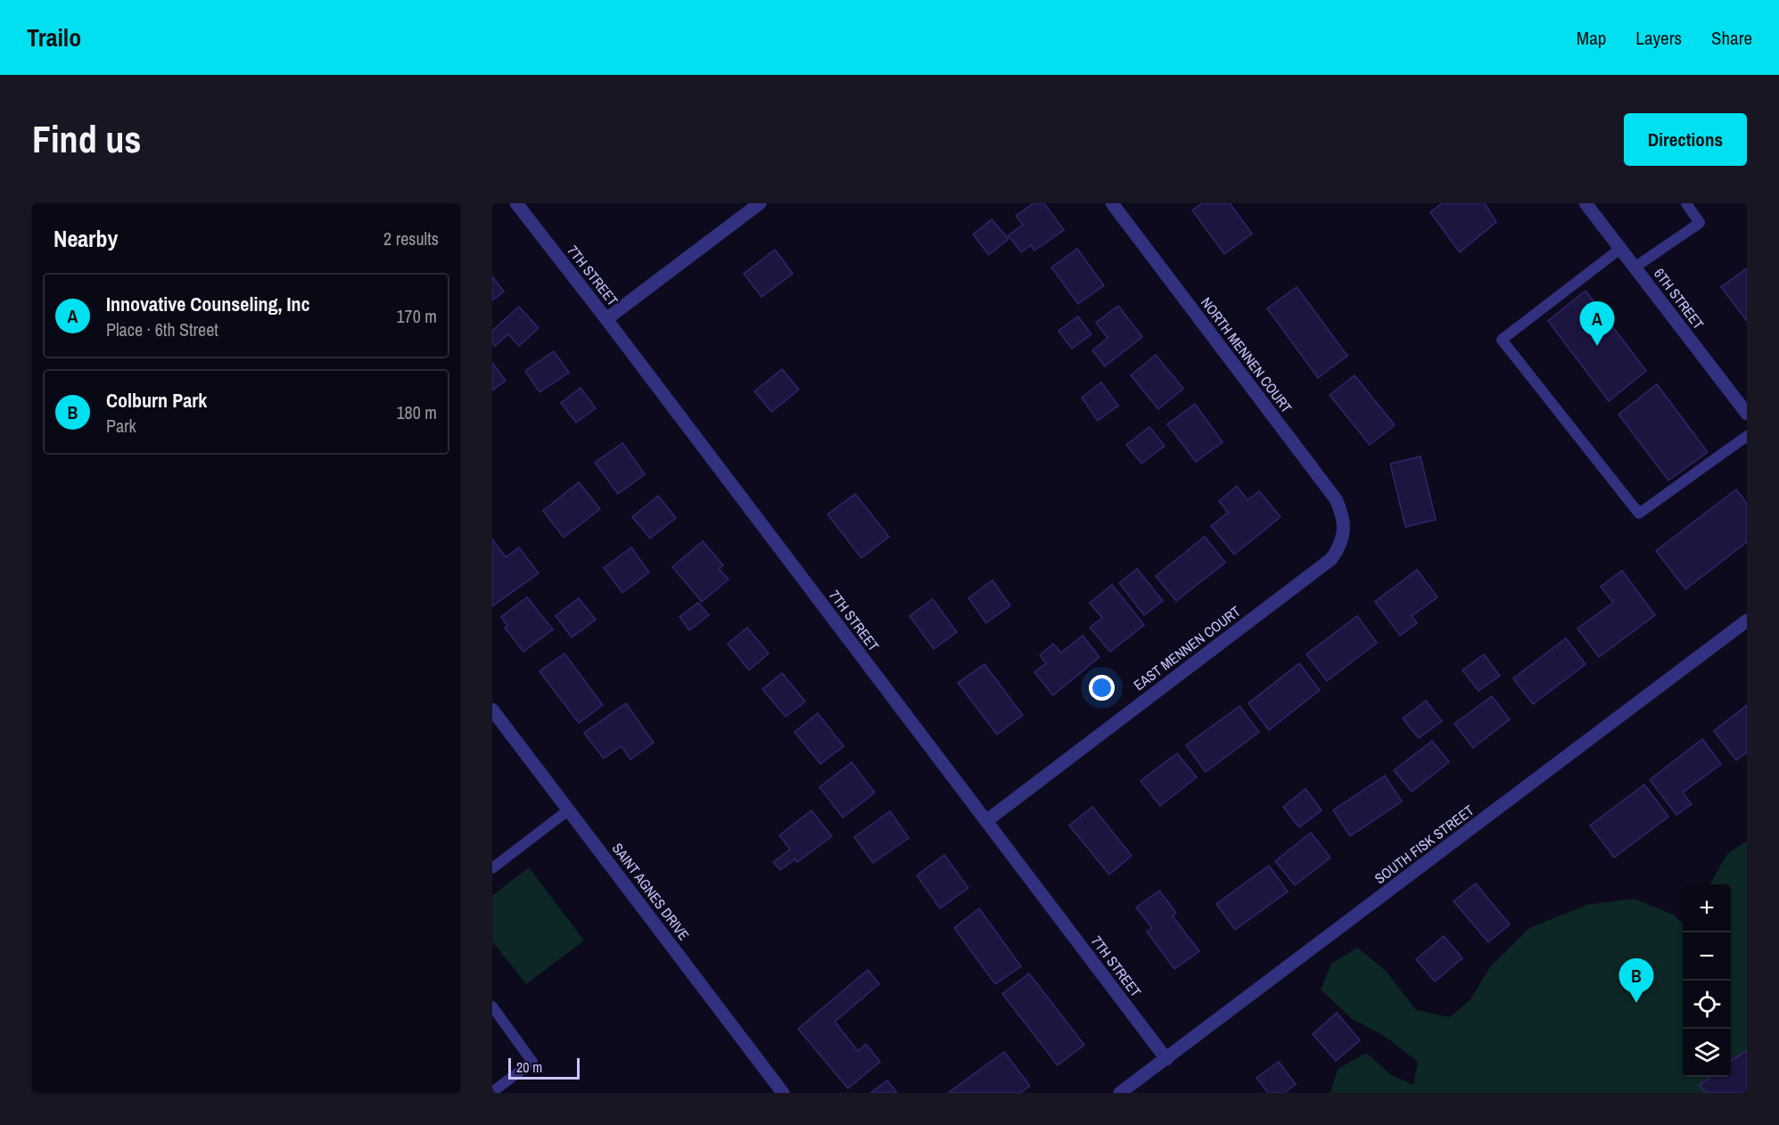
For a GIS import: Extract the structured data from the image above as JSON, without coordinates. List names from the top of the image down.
{
  "streets": {
    "street": [
      "7TH STREET",
      "6TH STREET",
      "NORTH MENNEN COURT",
      "EAST MENNEN COURT",
      "SOUTH FISK STREET",
      "SAINT AGNES DRIVE"
    ]
  },
  "crossings": [
    ["7TH STREET", "EAST MENNEN COURT"],
    ["7TH STREET", "SOUTH FISK STREET"],
    ["NORTH MENNEN COURT", "EAST MENNEN COURT"]
  ],
  "scale_bar": "20 m",
  "page": {
    "header": "Trailo",
    "nav": ["Map", "Layers", "Share"],
    "buttons": "Directions",
    "title": "Find us",
    "heading": ["Nearby", "2 results"],
    "list": [
      {
        "mark": "A",
        "name": "Innovative Counseling, Inc",
        "note": "Place · 6th Street",
        "value": "170 m"
      },
      {
        "mark": "B",
        "name": "Colburn Park",
        "note": "Park",
        "value": "180 m"
      }
    ],
    "pins": ["A", "B"],
    "map_buttons": ["+", "−"],
    "scale": "20 m"
  }
}
